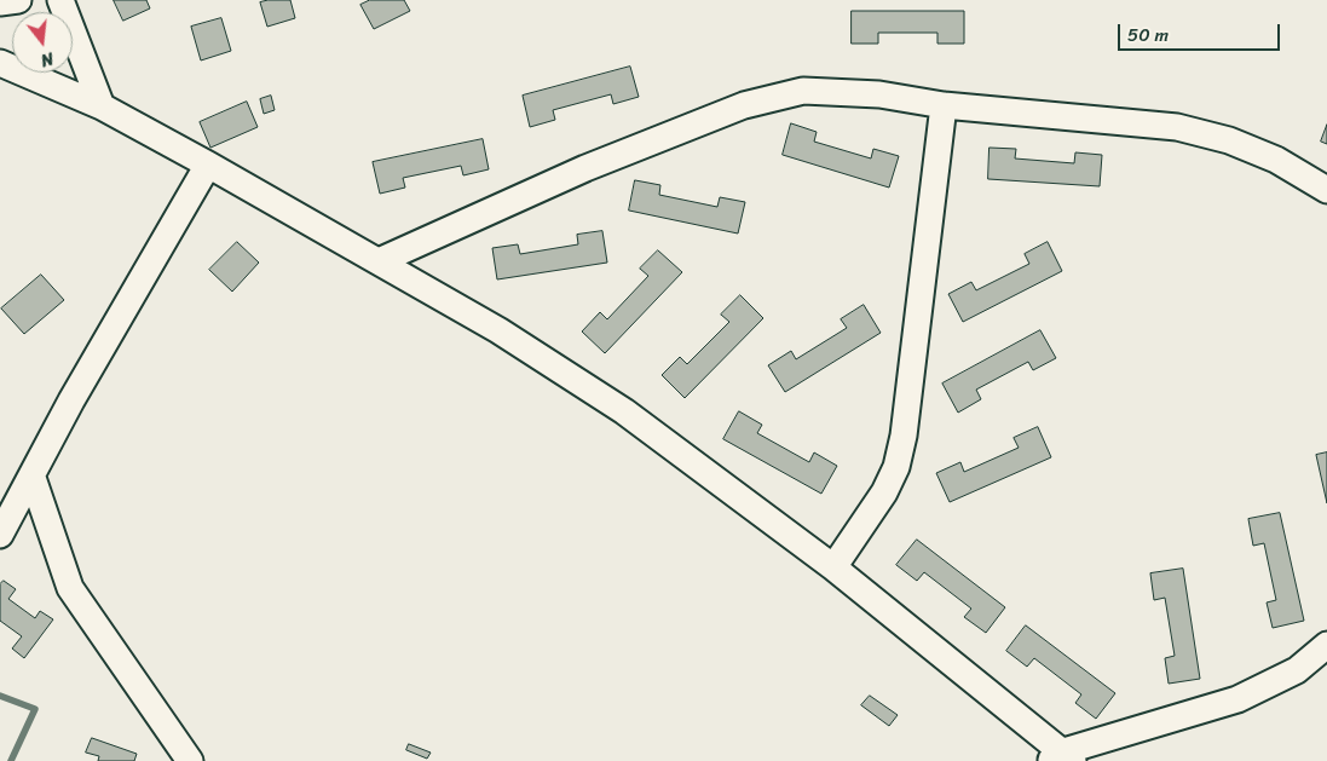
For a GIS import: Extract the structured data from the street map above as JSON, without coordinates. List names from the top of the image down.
{
  "scale_bar": "50 m",
  "north": "bottom"
}
